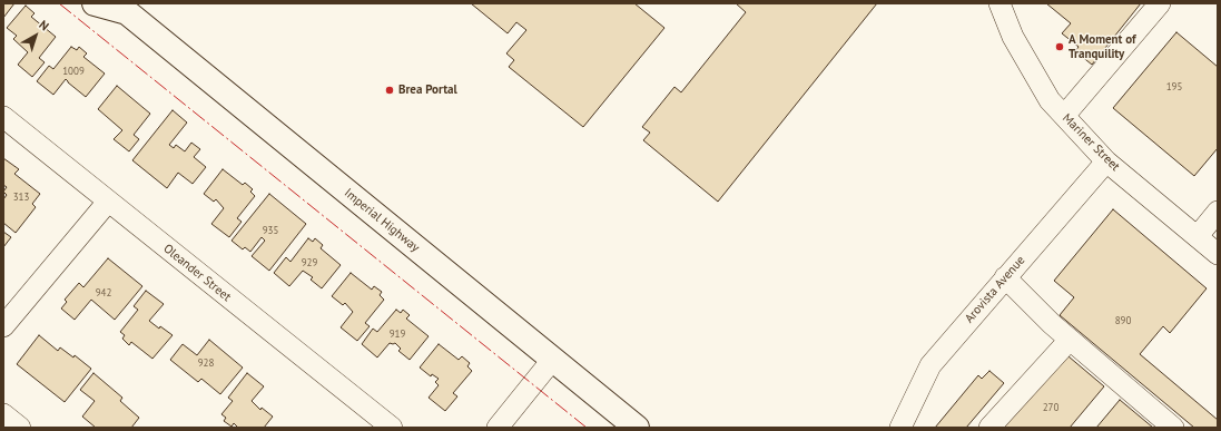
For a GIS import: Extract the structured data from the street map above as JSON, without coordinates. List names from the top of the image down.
{
  "streets": {
    "main road": ["Imperial Highway"],
    "street": ["Mariner Street", "Oleander Street", "Arovista Avenue"]
  },
  "crossings": [
    ["Mariner Street", "Arovista Avenue"]
  ],
  "places": ["A Moment of Tranquility", "Brea Portal"],
  "house_numbers": [
    "1009",
    "195",
    "313",
    "935",
    "929",
    "942",
    "890",
    "919",
    "928",
    "270"
  ],
  "north": "top right"
}
